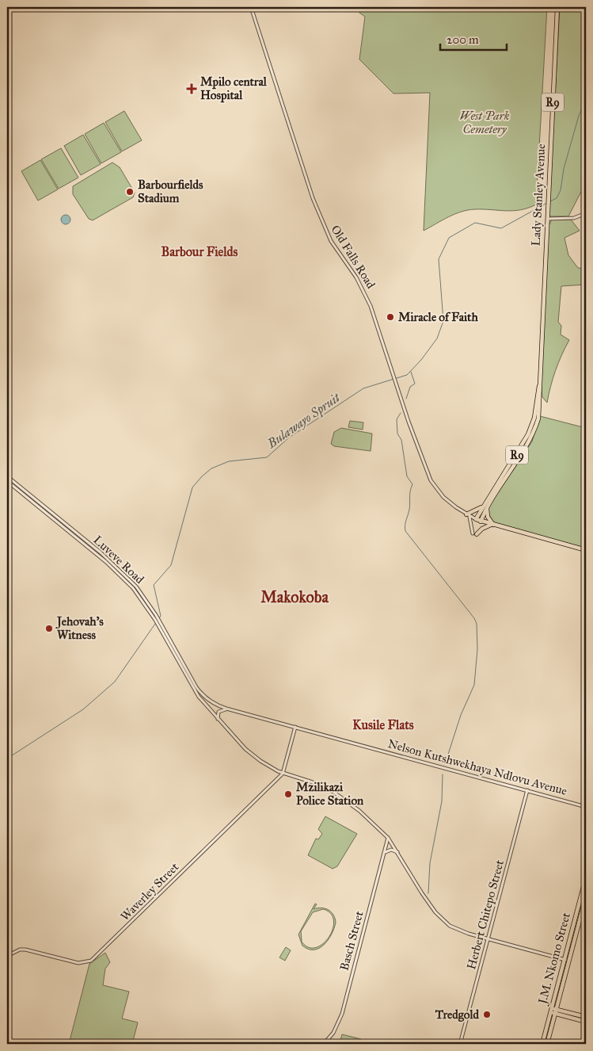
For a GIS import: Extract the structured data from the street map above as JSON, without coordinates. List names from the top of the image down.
{
  "streets": {
    "highway": ["R9", "Lady Stanley Avenue", "J.M. Nkomo Street"],
    "street": [
      "Old Falls Road",
      "Luveve Road",
      "Nelson Kutshwekhaya Ndlovu Avenue",
      "Waverley Street",
      "Herbert Chitepo Street",
      "Basch Street"
    ]
  },
  "crossings": [
    ["Lady Stanley Avenue", "Old Falls Road"],
    ["Luveve Road", "Nelson Kutshwekhaya Ndlovu Avenue"],
    ["Luveve Road", "Waverley Street"],
    ["Luveve Road", "Herbert Chitepo Street"],
    ["Luveve Road", "Basch Street"],
    ["Luveve Road", "J.M. Nkomo Street"],
    ["Nelson Kutshwekhaya Ndlovu Avenue", "Herbert Chitepo Street"]
  ],
  "districts": ["Barbour Fields", "Makokoba", "Kusile Flats"],
  "water": ["Bulawayo Spruit"],
  "parks": ["West Park Cemetery"],
  "places": {
    "health": ["Mpilo central Hospital"],
    "other": [
      "Barbourfields Stadium",
      "Miracle of Faith",
      "Jehovah's Witness",
      "Mzilikazi Police Station",
      "Tredgold"
    ]
  },
  "scale_bar": "200 m"
}
